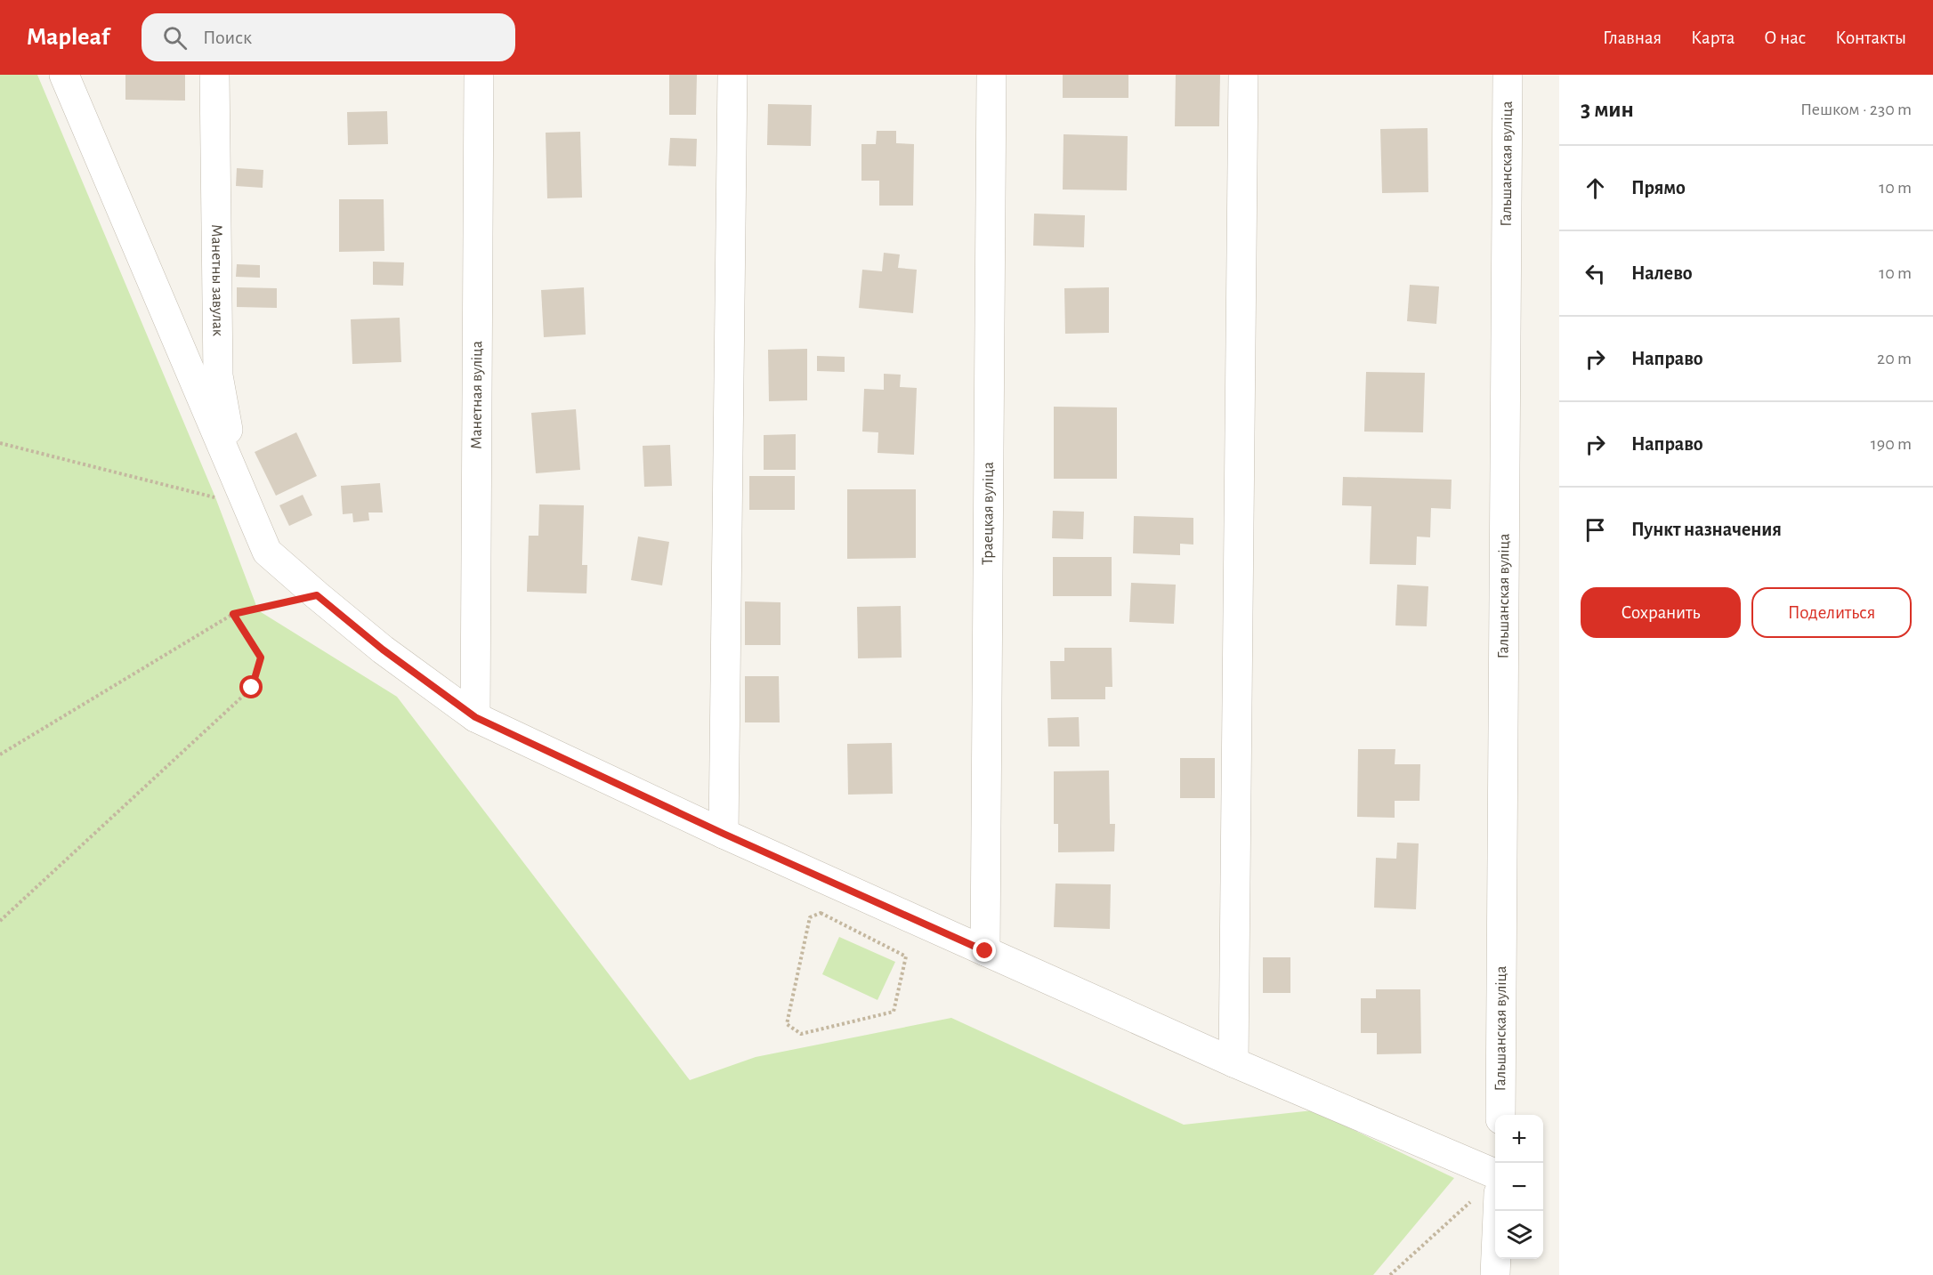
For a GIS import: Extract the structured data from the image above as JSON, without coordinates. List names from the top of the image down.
{
  "streets": {
    "street": [
      "Гальшанская вуліца",
      "Манетны завулак",
      "Манетная вуліца",
      "Траецкая вуліца"
    ]
  },
  "page": {
    "header": "Mapleaf",
    "search": "Поиск",
    "nav": [
      "Главная",
      "Карта",
      "О нас",
      "Контакты"
    ],
    "heading": ["3 мин", "Пешком · 230 m"],
    "list": [
      ["Прямо", "10 m"],
      ["Налево", "10 m"],
      ["Направо", "20 m"],
      ["Направо", "190 m"],
      "Пункт назначения"
    ],
    "buttons": ["Сохранить", "Поделиться"],
    "map_buttons": ["+", "−"]
  }
}
